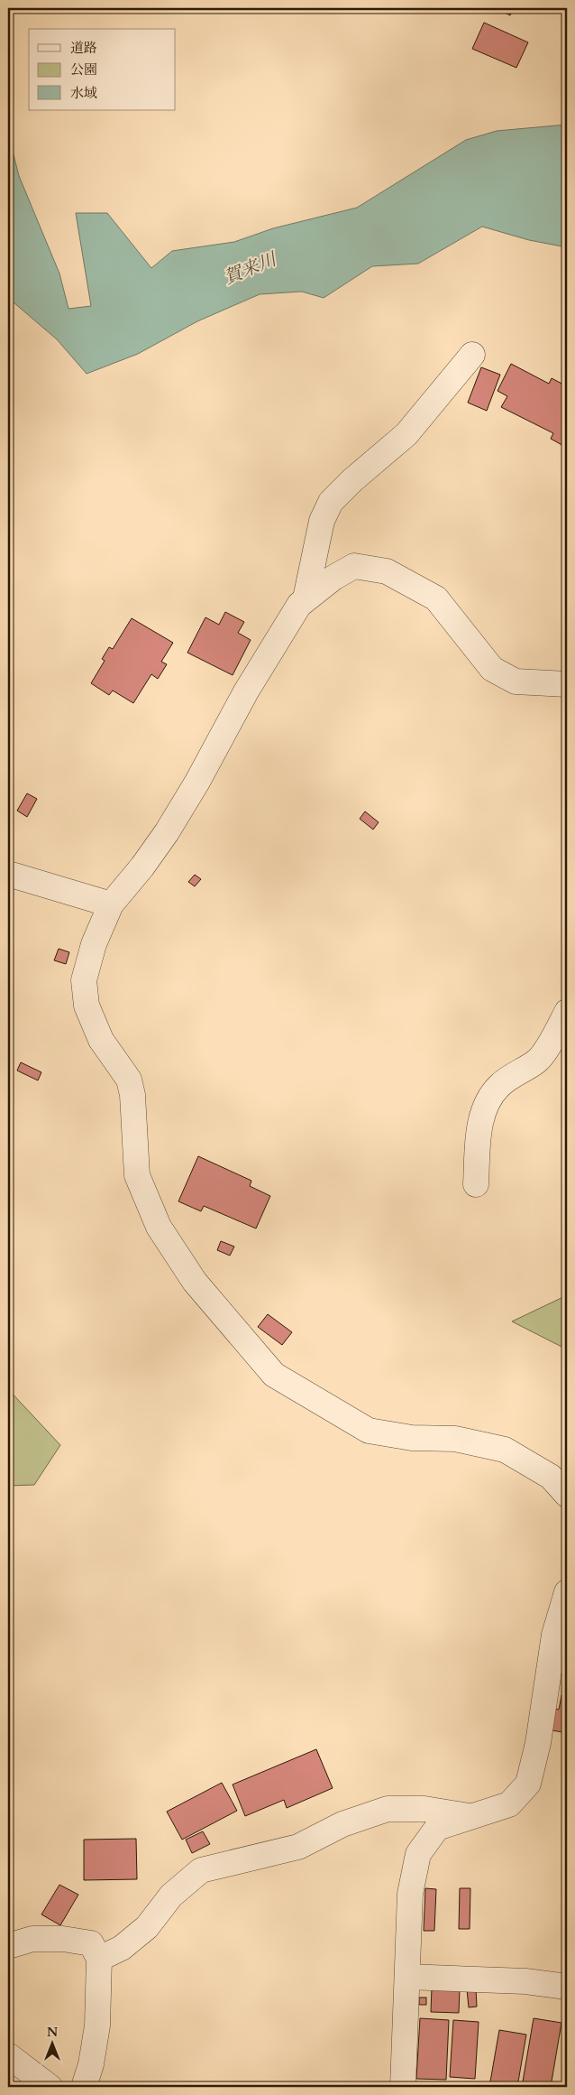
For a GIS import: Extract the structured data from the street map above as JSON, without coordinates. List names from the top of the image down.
{
  "water": ["賀来川"],
  "legend": ["道路", "公園", "水域"],
  "north": "top"
}
